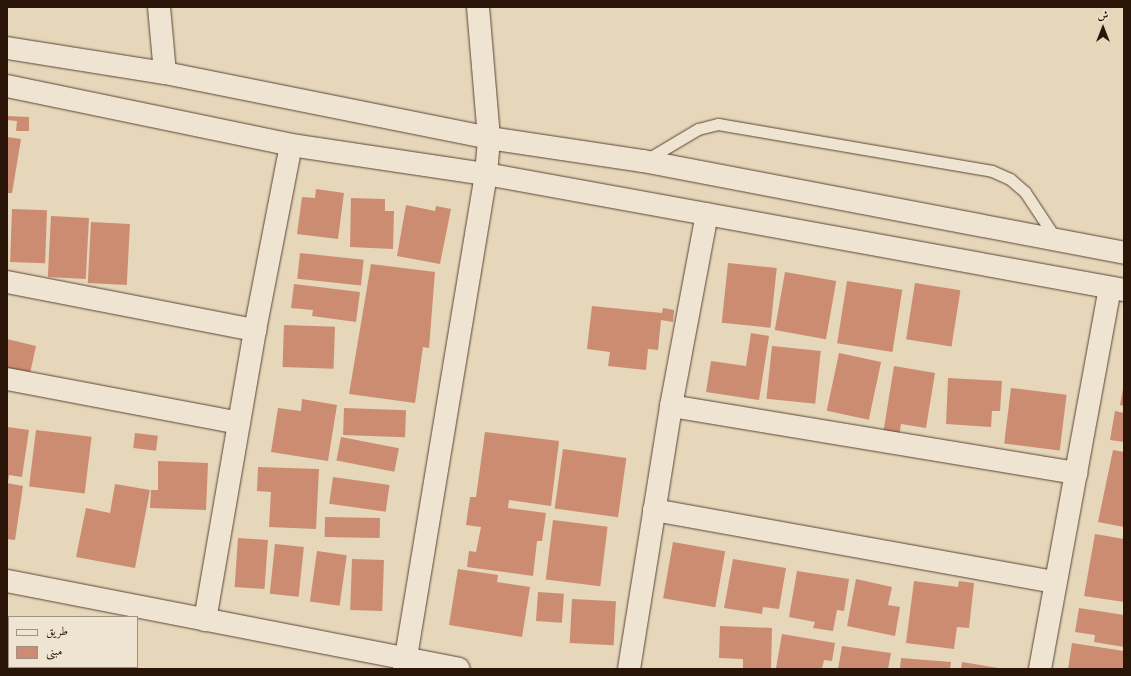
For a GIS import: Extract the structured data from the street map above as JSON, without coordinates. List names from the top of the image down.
{
  "legend": ["طريق", "مبنى"],
  "north": "top"
}
